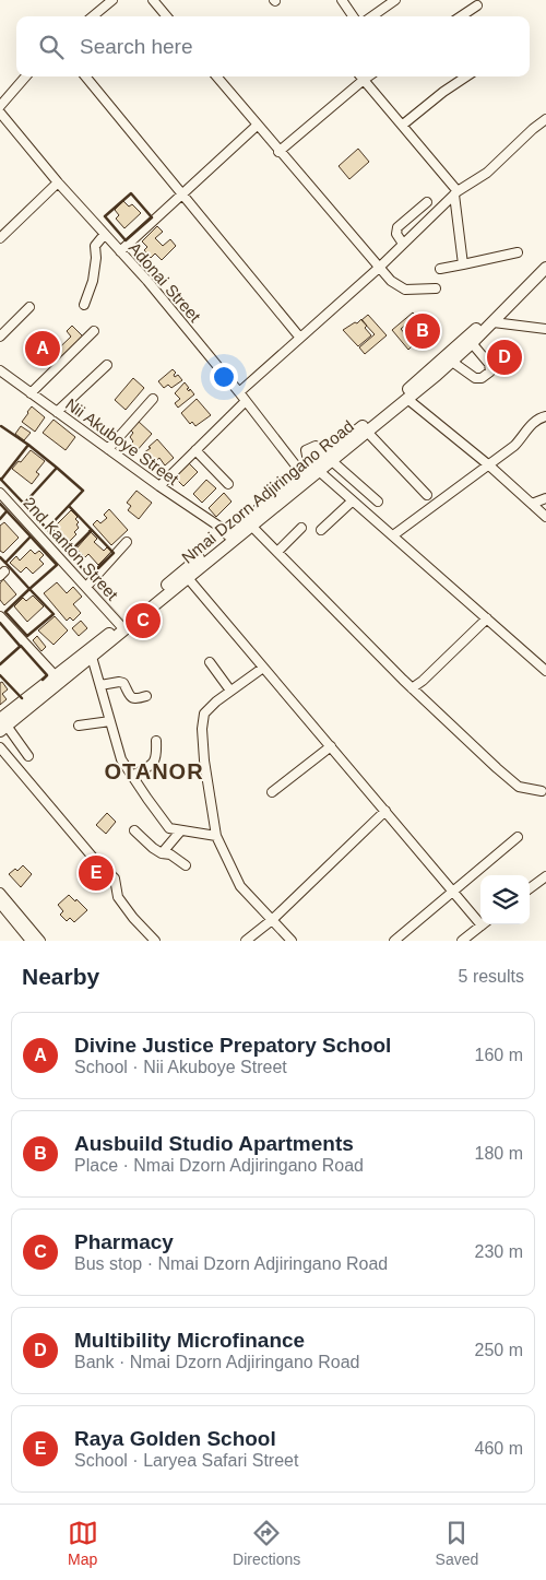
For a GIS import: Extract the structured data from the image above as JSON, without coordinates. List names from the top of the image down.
{
  "streets": {
    "main road": ["Nmai Dzorn Adjiringano Road"],
    "street": ["Adonai Street", "Nii Akuboye Street", "2nd Kanton Street"]
  },
  "crossings": [
    ["Adonai Street", "Nmai Dzorn Adjiringano Road"],
    ["Nii Akuboye Street", "Nmai Dzorn Adjiringano Road"],
    ["Nmai Dzorn Adjiringano Road", "2nd Kanton Street"]
  ],
  "districts": ["OTANOR"],
  "page": {
    "search": "Search here",
    "pins": [
      "B",
      "A",
      "D",
      "C",
      "E"
    ],
    "heading": ["Nearby", "5 results"],
    "list": [
      {
        "mark": "A",
        "name": "Divine Justice Prepatory School",
        "note": "School · Nii Akuboye Street",
        "value": "160 m"
      },
      {
        "mark": "B",
        "name": "Ausbuild Studio Apartments",
        "note": "Place · Nmai Dzorn Adjiringano Road",
        "value": "180 m"
      },
      {
        "mark": "C",
        "name": "Pharmacy",
        "note": "Bus stop · Nmai Dzorn Adjiringano Road",
        "value": "230 m"
      },
      {
        "mark": "D",
        "name": "Multibility Microfinance",
        "note": "Bank · Nmai Dzorn Adjiringano Road",
        "value": "250 m"
      },
      {
        "mark": "E",
        "name": "Raya Golden School",
        "note": "School · Laryea Safari Street",
        "value": "460 m"
      }
    ],
    "nav": ["Map", "Directions", "Saved"]
  }
}
